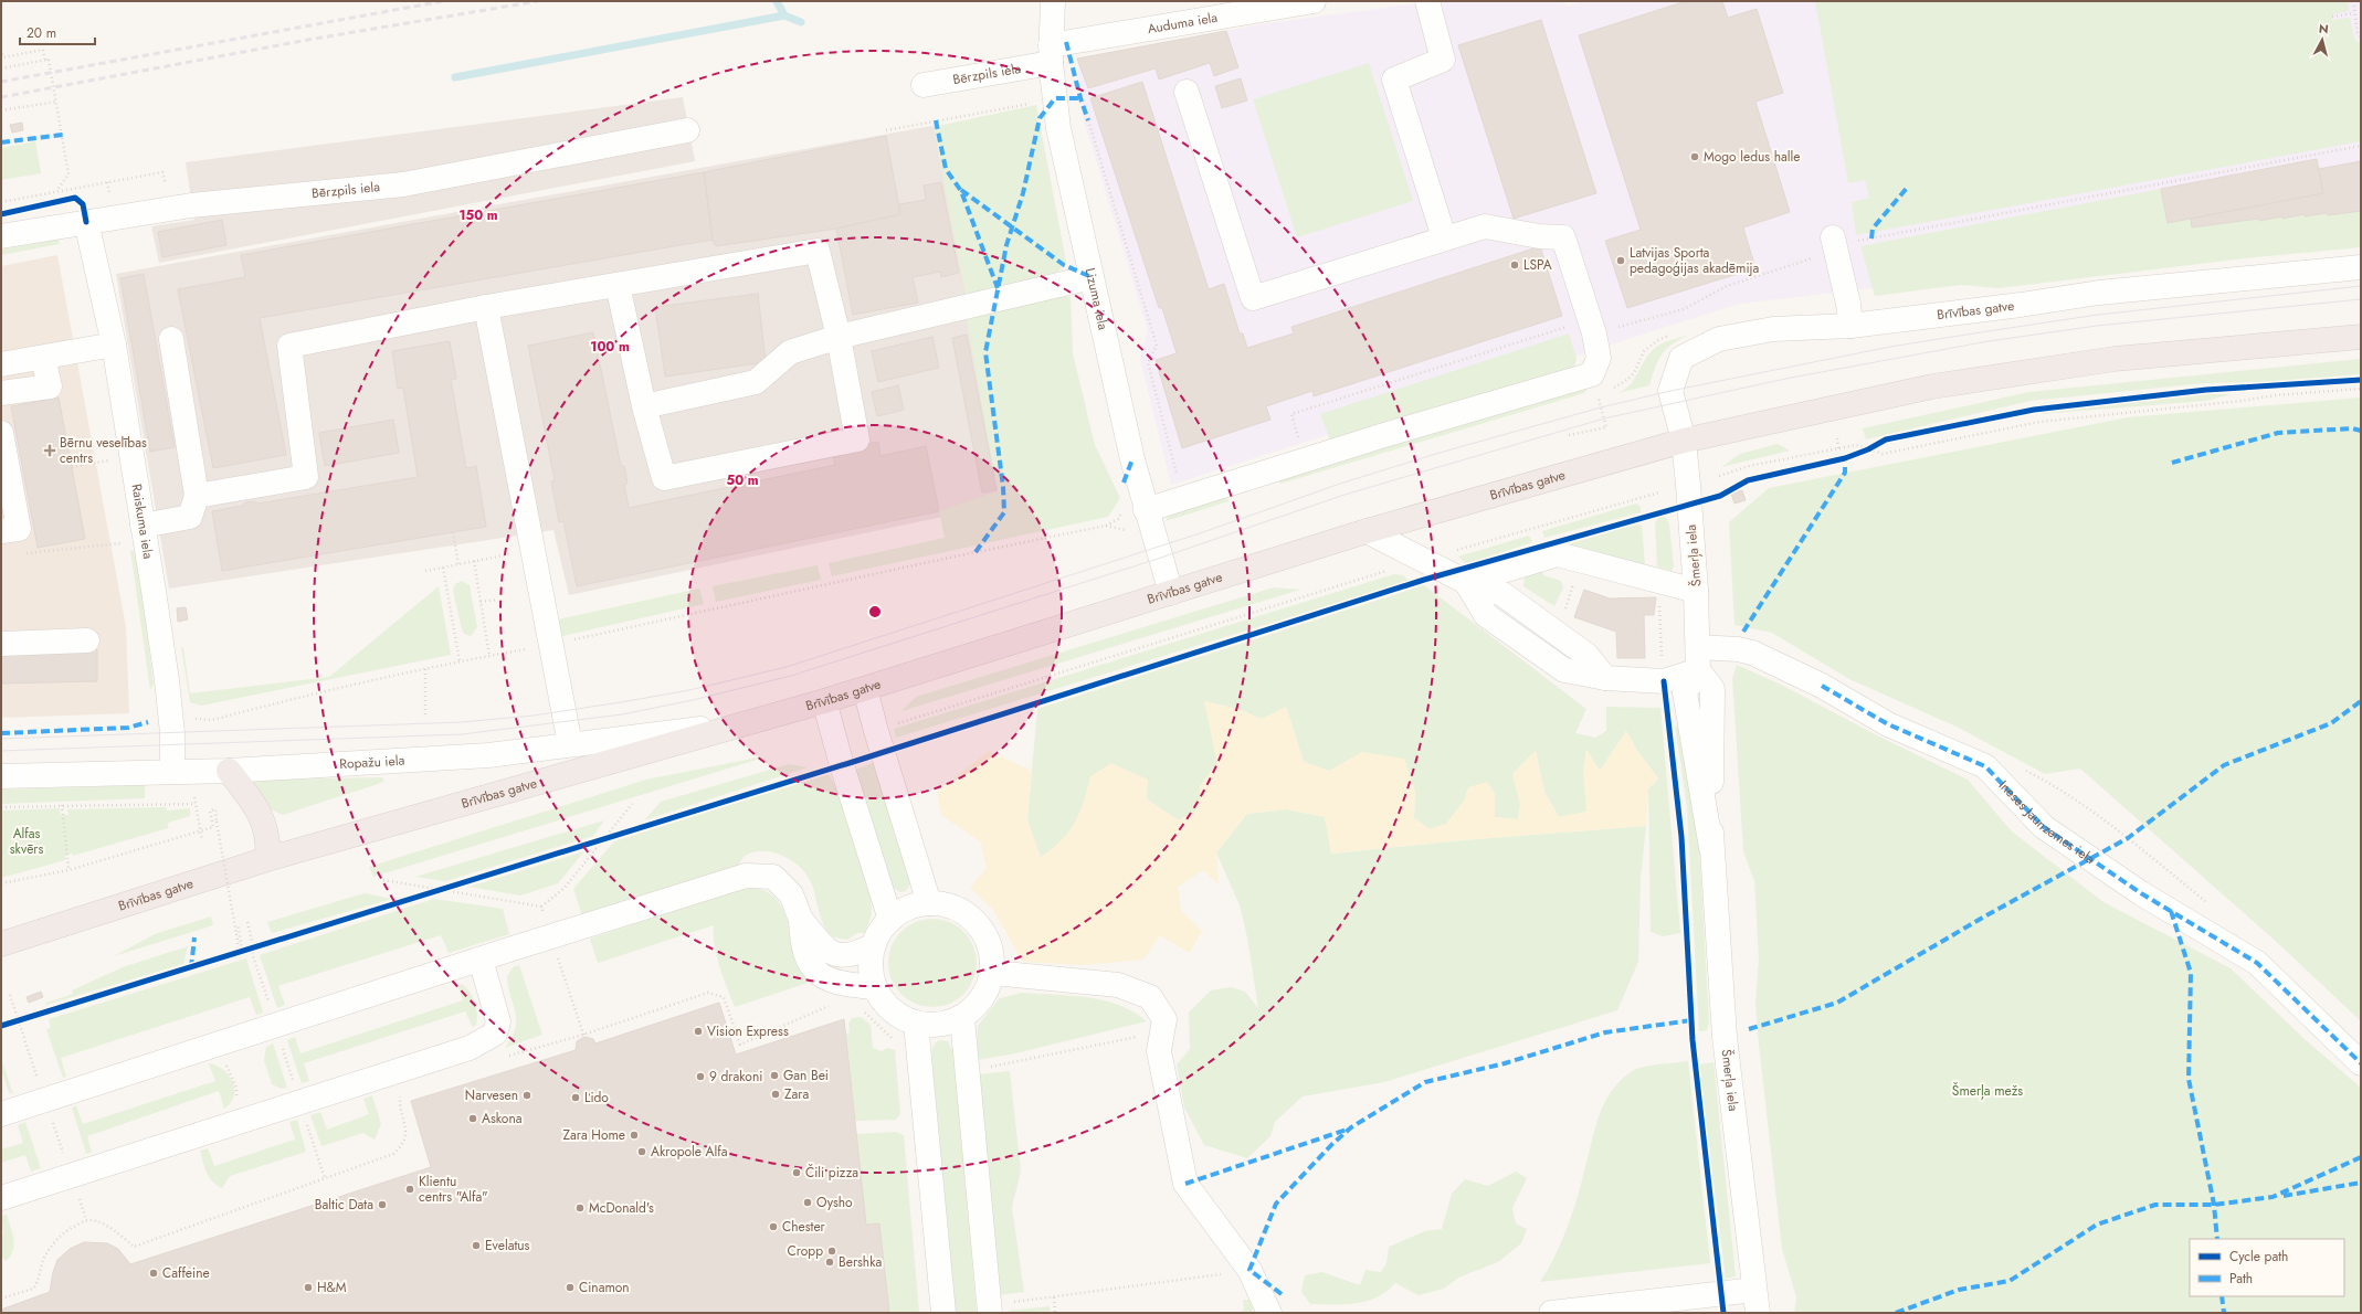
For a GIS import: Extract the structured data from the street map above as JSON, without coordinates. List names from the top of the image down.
{
  "streets": {
    "highway": ["Brīvības gatve"],
    "street": [
      "Auduma iela",
      "Bērzpils iela",
      "Lizuma iela",
      "Raiskuma iela",
      "Šmerļa iela",
      "Ropažu iela",
      "Ineses Jaunzemes iela"
    ]
  },
  "crossings": [
    ["Auduma iela", "Bērzpils iela"],
    ["Auduma iela", "Lizuma iela"],
    ["Bērzpils iela", "Lizuma iela"],
    ["Bērzpils iela", "Raiskuma iela"],
    ["Lizuma iela", "Brīvības gatve"],
    ["Brīvības gatve", "Šmerļa iela"],
    ["Brīvības gatve", "Ropažu iela"],
    ["Raiskuma iela", "Ropažu iela"],
    ["Šmerļa iela", "Ineses Jaunzemes iela"]
  ],
  "parks": ["Alfas skvērs", "Šmerļa mežs"],
  "places": {
    "other": [
      "Mogo ledus halle",
      "Latvijas Sporta pedagoģijas akadēmija",
      "LSPA",
      "Vision Express",
      "Gan Bei",
      "9 drakoni",
      "Zara",
      "Narvesen",
      "Lido",
      "Askona",
      "Zara Home",
      "Akropole Alfa",
      "Čili pizza",
      "Klientu centrs \"Alfa\"",
      "Oysho",
      "Baltic Data",
      "McDonald's",
      "Chester",
      "Evelatus",
      "Cropp",
      "Bershka",
      "Caffeine",
      "H&M",
      "Cinamon"
    ],
    "health": ["Bērnu veselības centrs"]
  },
  "legend": ["Cycle path", "Path"],
  "scale_bar": "20 m",
  "north": "top",
  "rings": ["150 m", "100 m", "50 m"]
}
